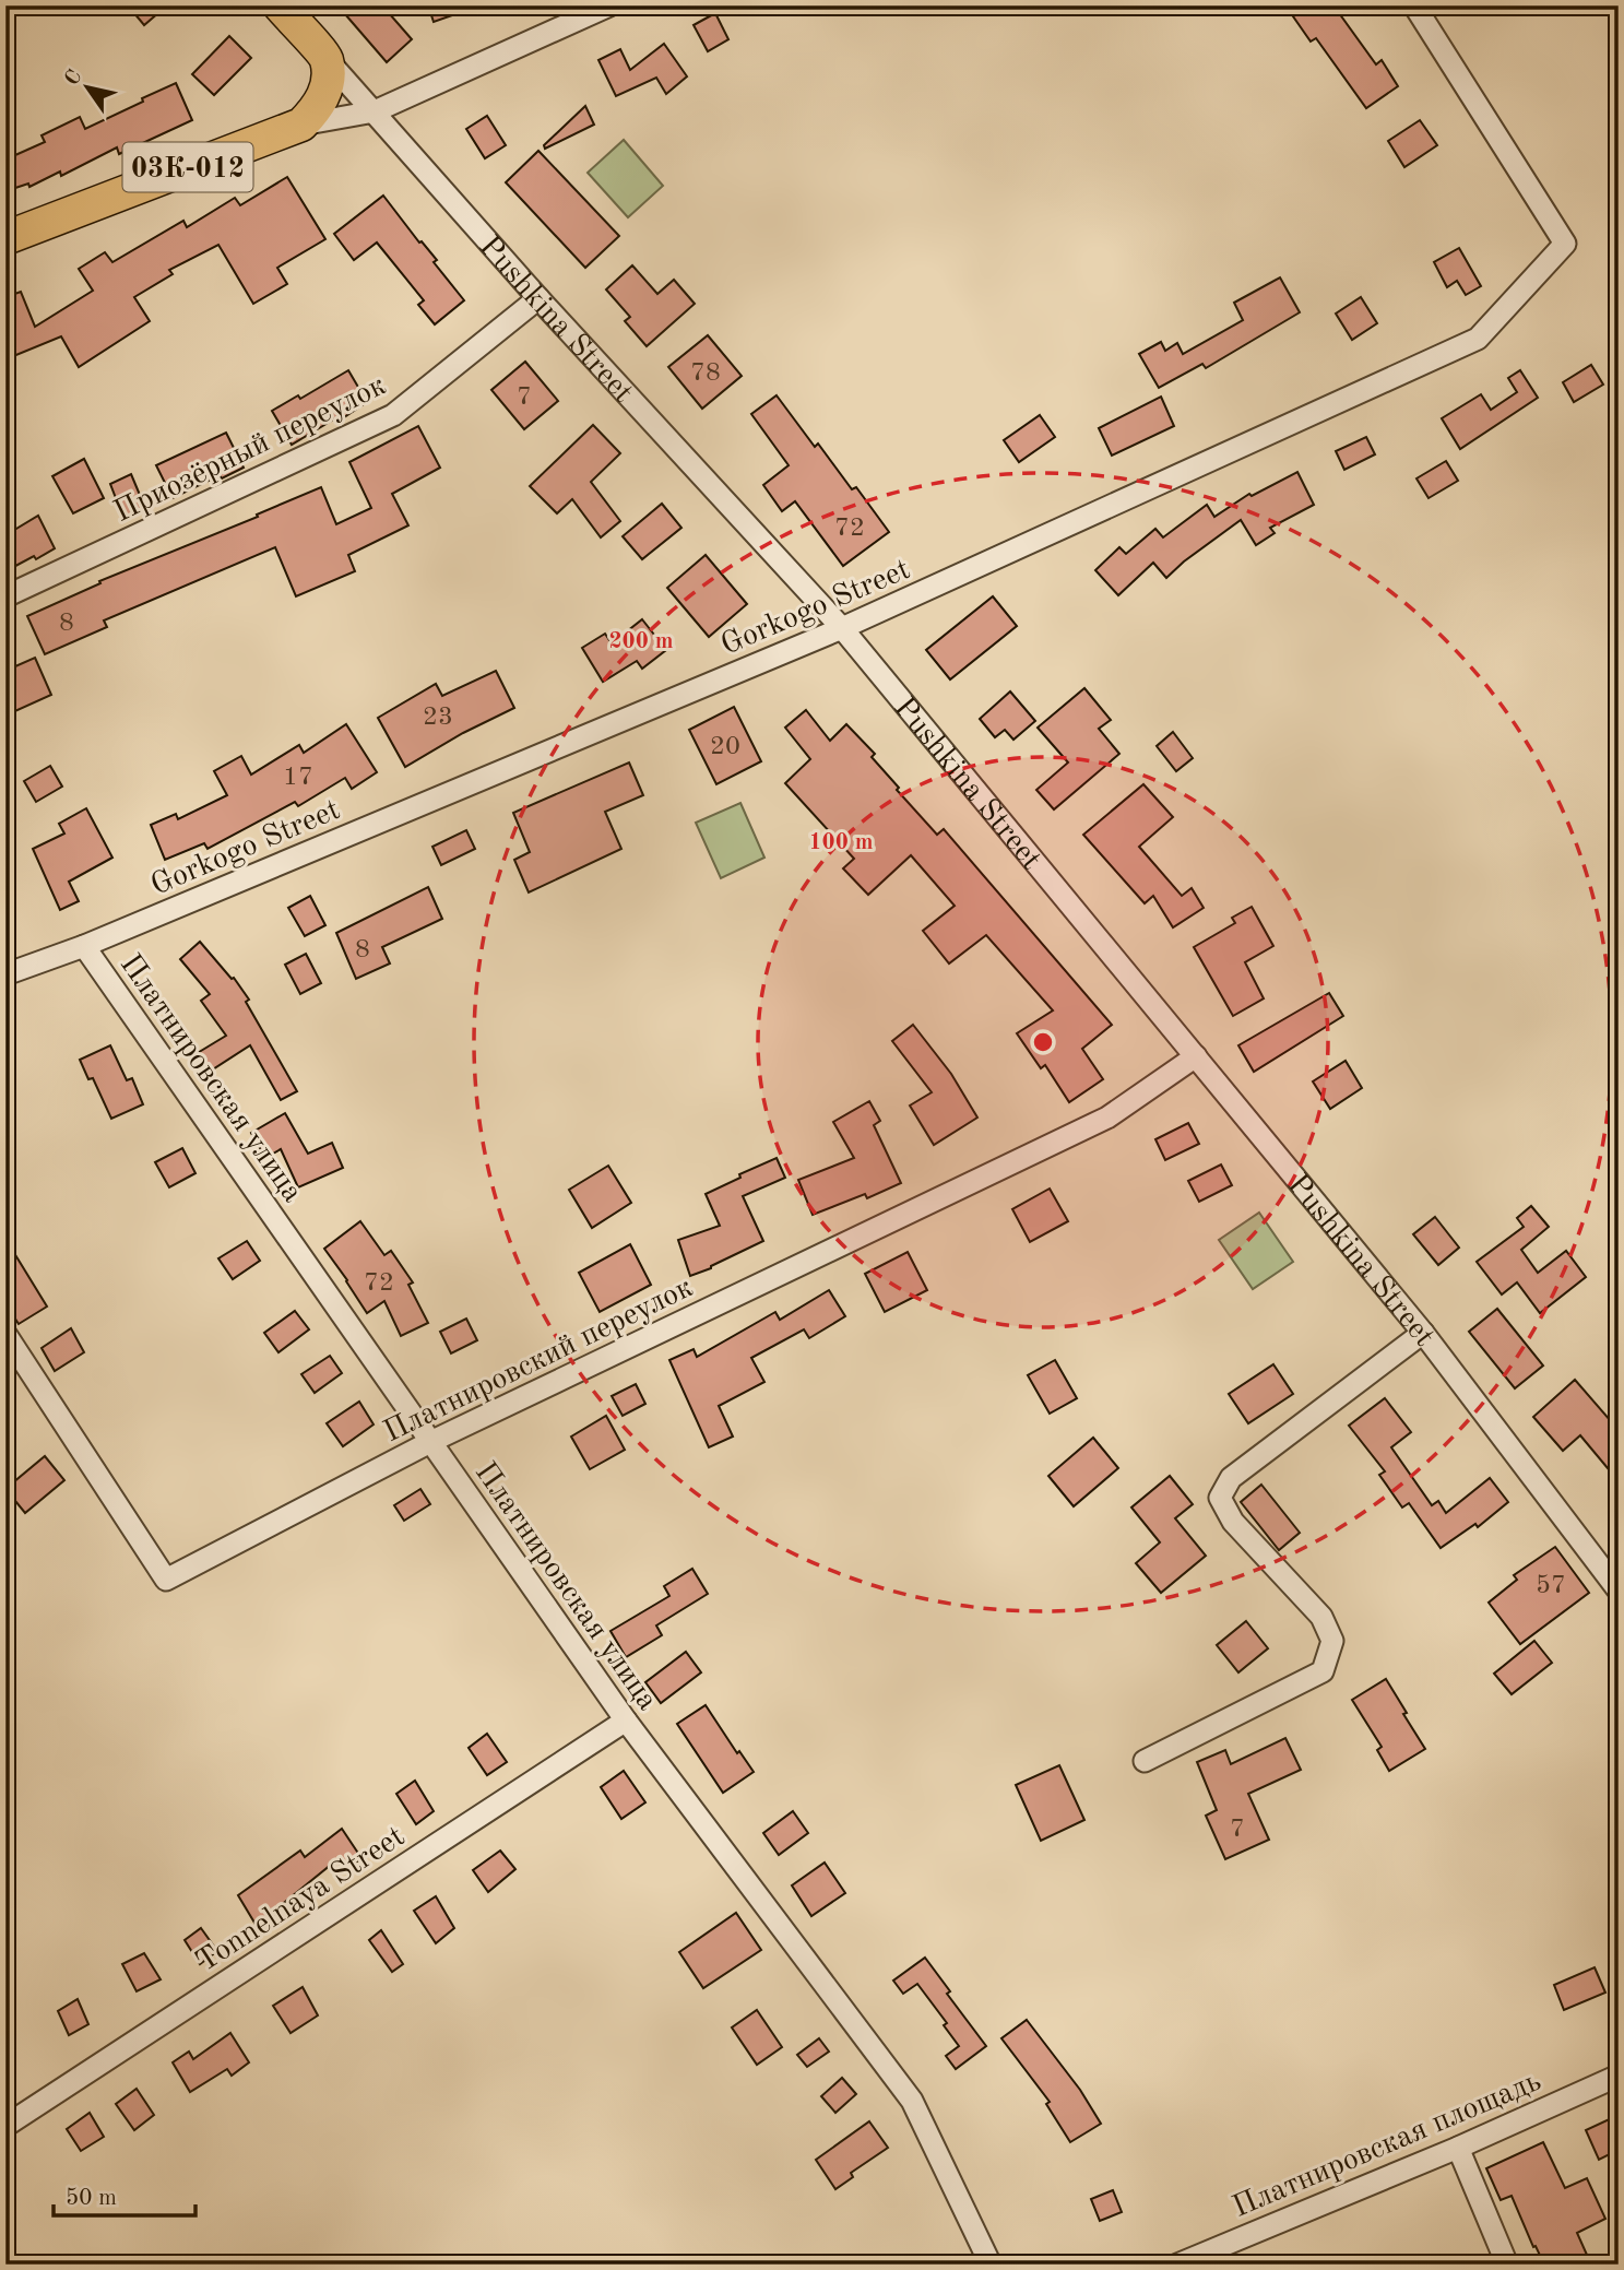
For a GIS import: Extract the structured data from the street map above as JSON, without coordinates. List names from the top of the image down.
{
  "streets": {
    "main road": ["03К-012", "Pushkina Street"],
    "street": [
      "Приозёрный переулок",
      "Gorkogo Street",
      "Платнировская улица",
      "Платнировский переулок",
      "Tonnelnaya Street",
      "Платнировская площадь"
    ]
  },
  "crossings": [
    ["Pushkina Street", "Приозёрный переулок"],
    ["Pushkina Street", "Gorkogo Street"],
    ["Pushkina Street", "Платнировский переулок"],
    ["Gorkogo Street", "Платнировская улица"],
    ["Платнировская улица", "Платнировский переулок"],
    ["Платнировская улица", "Tonnelnaya Street"]
  ],
  "house_numbers": [
    "78",
    "7",
    "72",
    "8",
    "23",
    "20",
    "17",
    "8",
    "72",
    "57",
    "7"
  ],
  "scale_bar": "50 m",
  "north": "top left",
  "rings": ["200 m", "100 m"]
}
